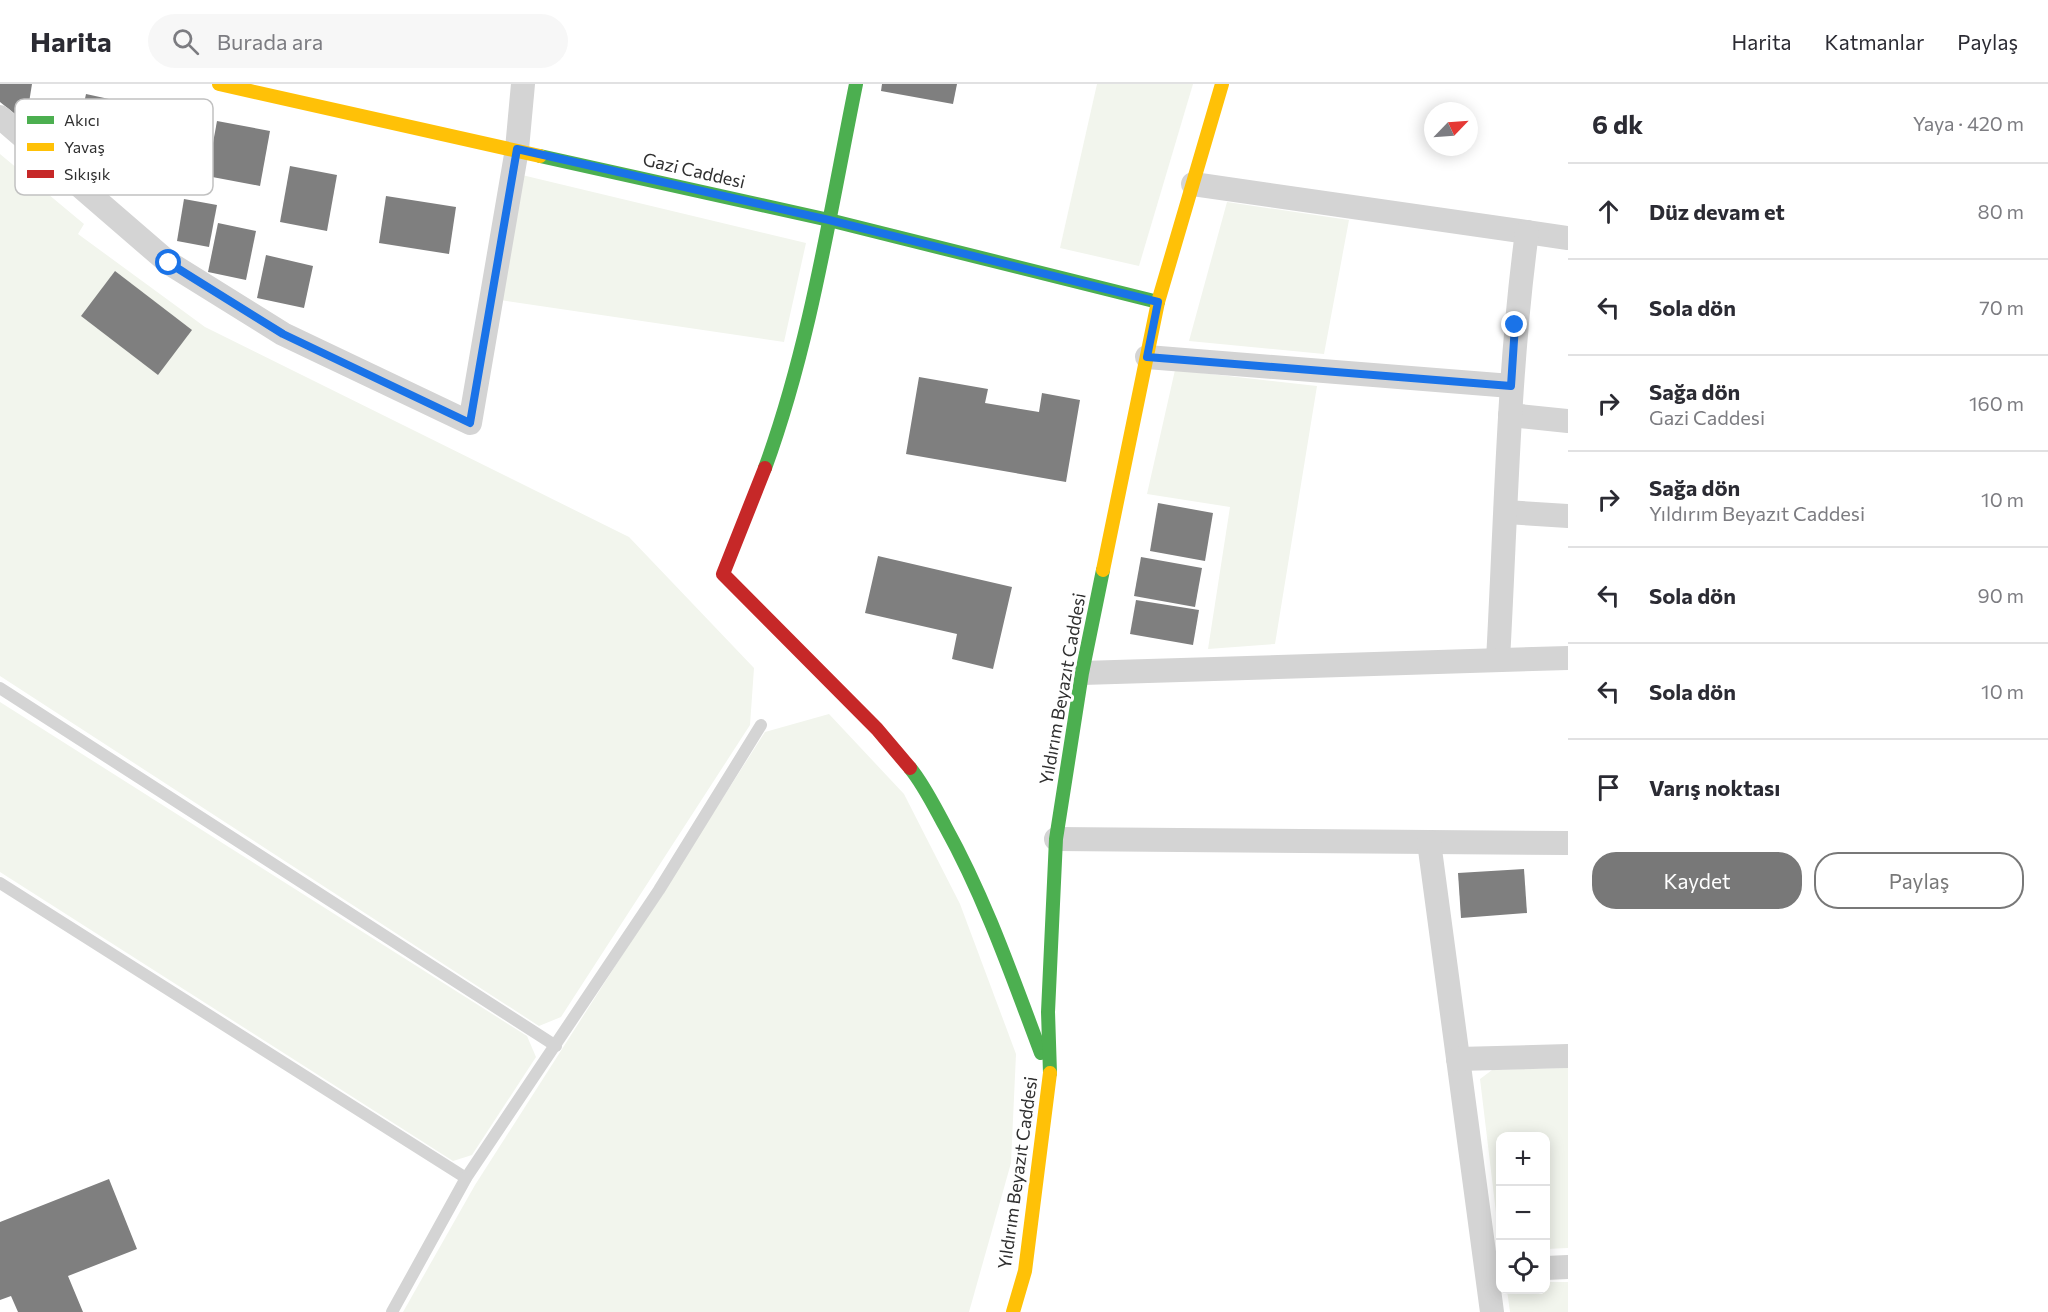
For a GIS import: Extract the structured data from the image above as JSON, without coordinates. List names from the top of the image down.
{
  "streets": {
    "street": ["Gazi Caddesi", "Yıldırım Beyazıt Caddesi"]
  },
  "crossings": [
    ["Gazi Caddesi", "Yıldırım Beyazıt Caddesi"]
  ],
  "legend": ["Akıcı", "Yavaş", "Sıkışık"],
  "north": "top right",
  "page": {
    "header": "Harita",
    "search": "Burada ara",
    "nav": ["Harita", "Katmanlar", "Paylaş"],
    "heading": ["6 dk", "Yaya · 420 m"],
    "list": [
      ["Düz devam et", "80 m"],
      ["Sola dön", "70 m"],
      ["Sağa dön", "Gazi Caddesi", "160 m"],
      ["Sağa dön", "Yıldırım Beyazıt Caddesi", "10 m"],
      ["Sola dön", "90 m"],
      ["Sola dön", "10 m"],
      "Varış noktası"
    ],
    "buttons": ["Kaydet", "Paylaş"],
    "map_buttons": ["+", "−"]
  }
}
